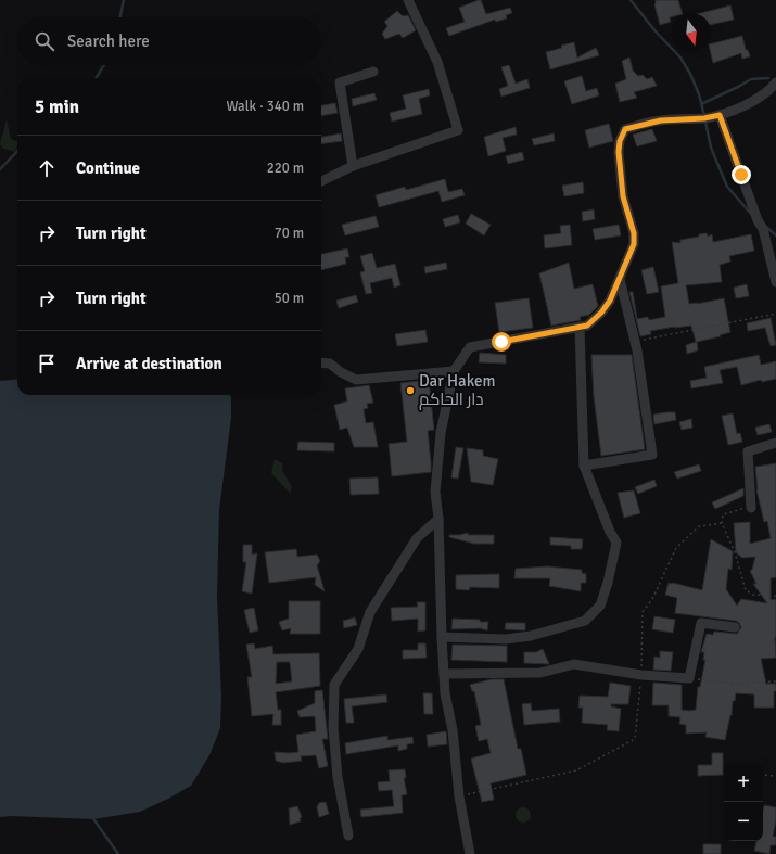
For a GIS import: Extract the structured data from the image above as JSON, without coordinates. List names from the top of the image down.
{
  "places": ["Dar Hakem دار الحاكم"],
  "north": "bottom",
  "page": {
    "search": "Search here",
    "heading": ["5 min", "Walk · 340 m"],
    "list": [
      ["Continue", "220 m"],
      ["Turn right", "70 m"],
      ["Turn right", "50 m"],
      "Arrive at destination"
    ],
    "map_buttons": ["+", "−"]
  }
}
